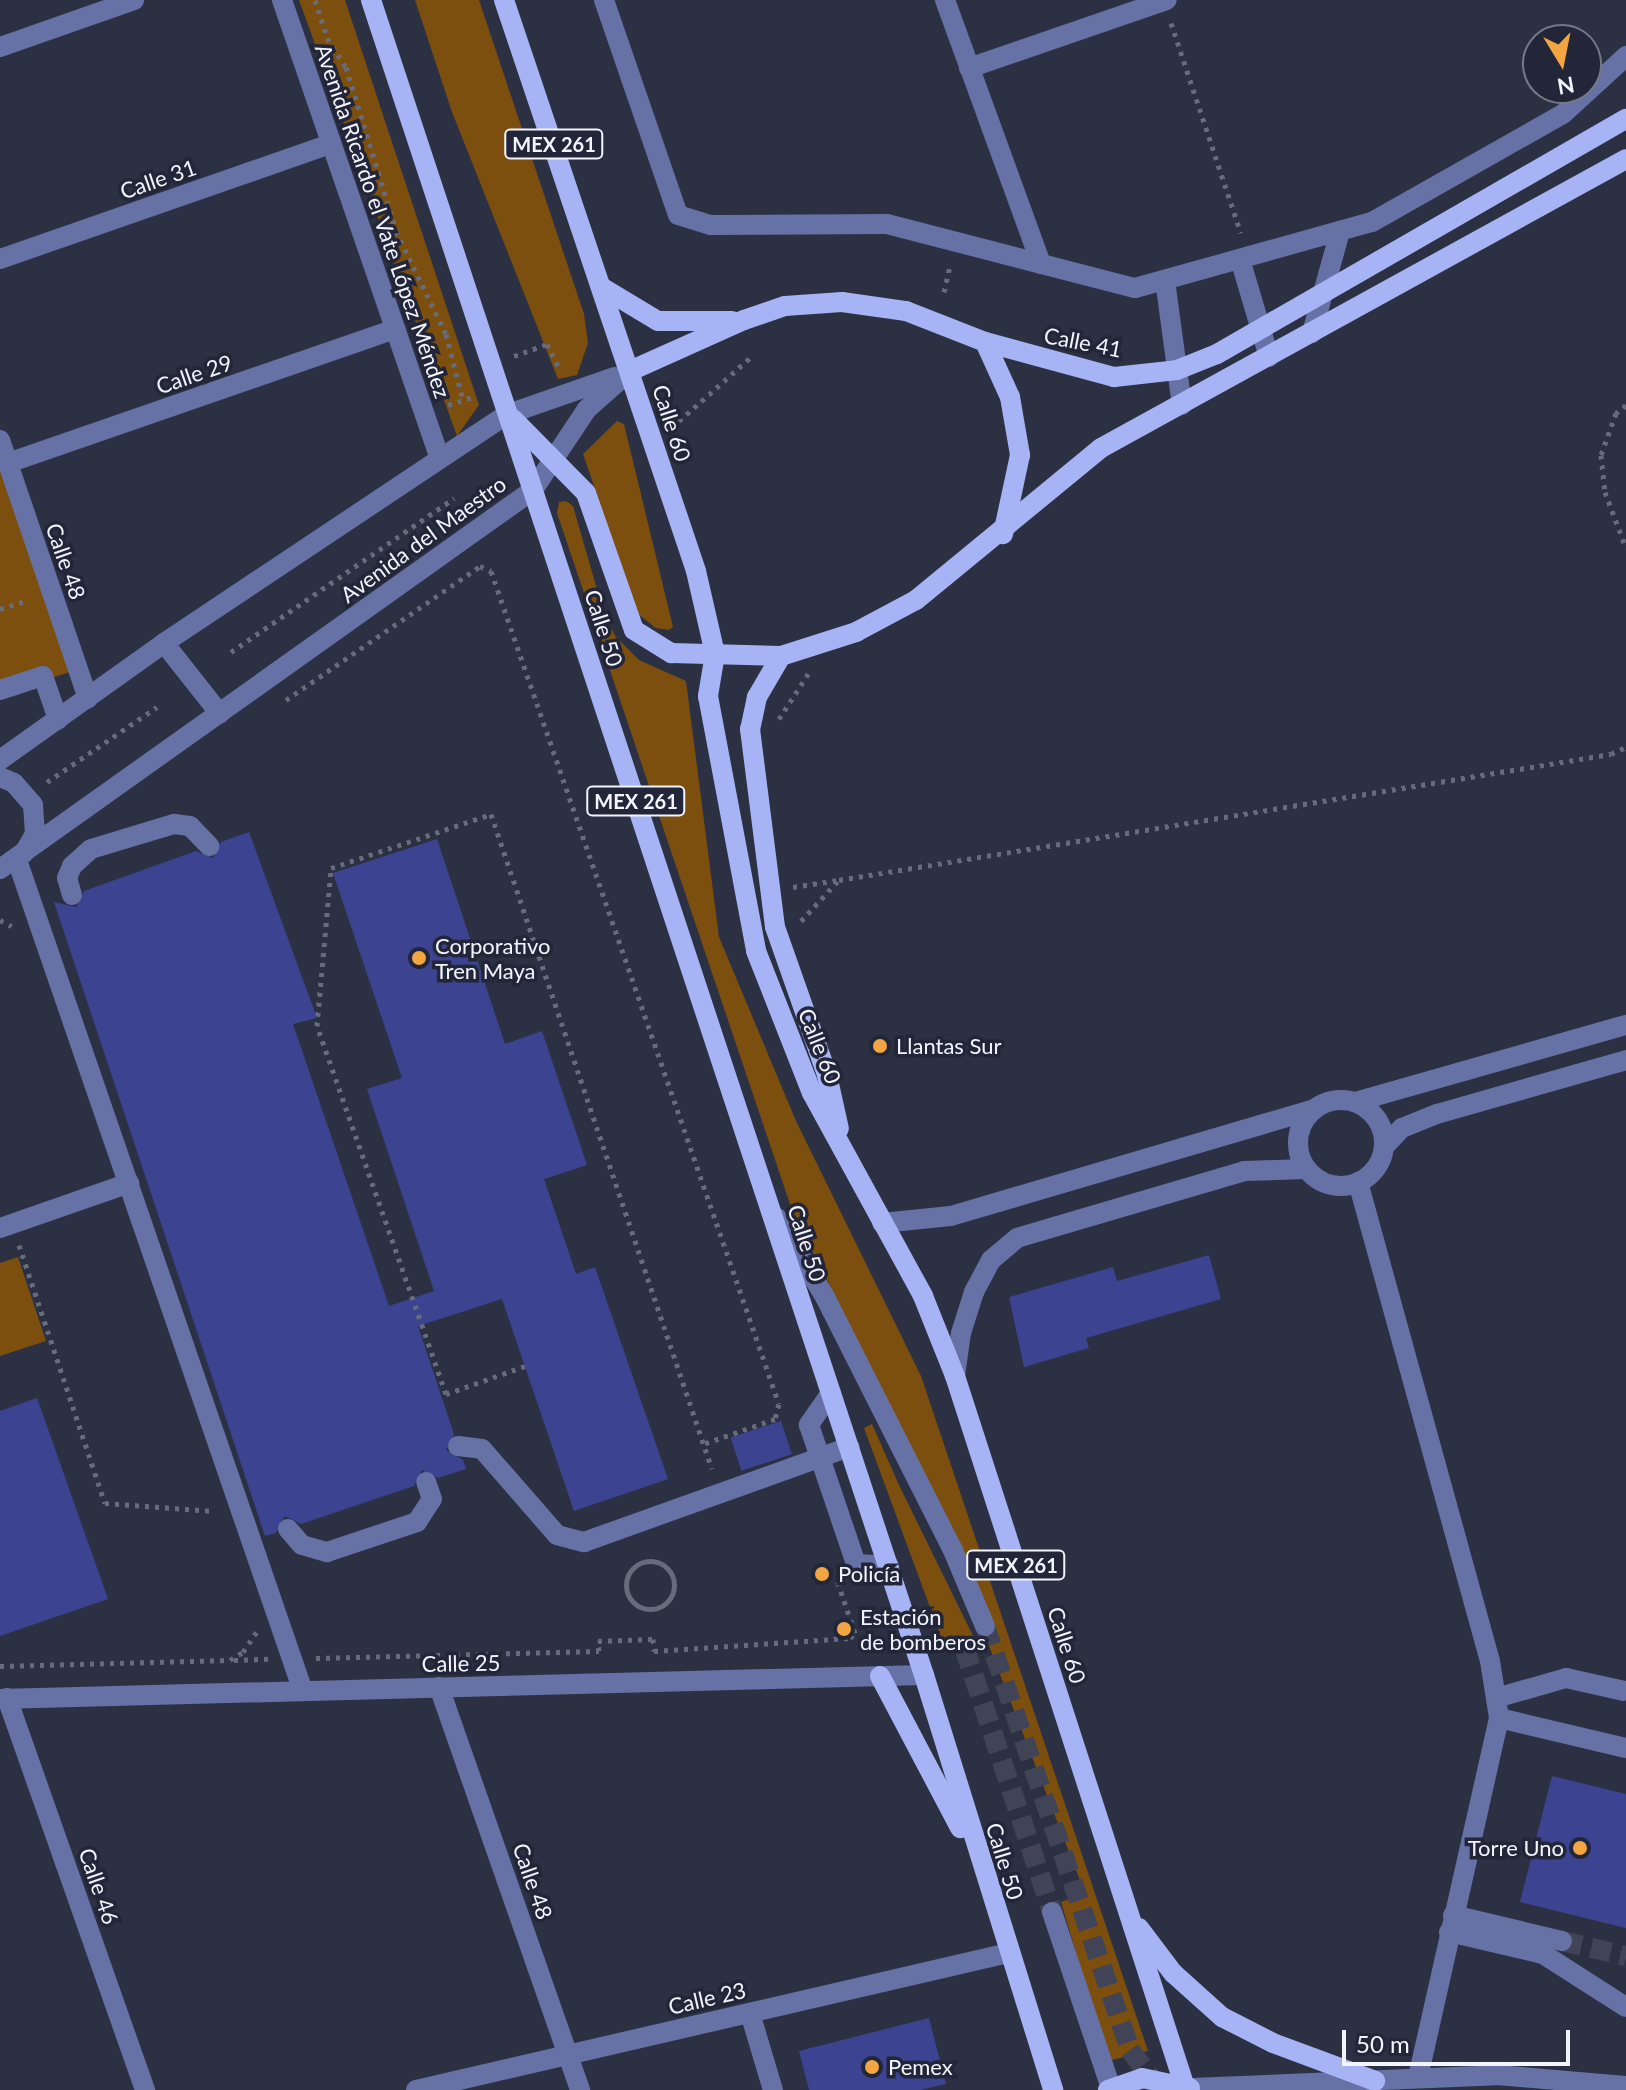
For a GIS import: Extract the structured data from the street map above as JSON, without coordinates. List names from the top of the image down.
{
  "streets": {
    "main road": [
      "MEX 261",
      "Calle 41",
      "Calle 60",
      "Calle 50"
    ],
    "street": [
      "Calle 31",
      "Avenida Ricardo el Vate López Méndez",
      "Calle 29",
      "Avenida del Maestro",
      "Calle 48",
      "Calle 25",
      "Calle 46",
      "Calle 23"
    ]
  },
  "crossings": [
    ["MEX 261", "Calle 50"],
    ["Calle 31", "Avenida Ricardo el Vate López Méndez"],
    ["Avenida Ricardo el Vate López Méndez", "Calle 29"],
    ["Calle 41", "Calle 60"],
    ["Calle 41", "Avenida del Maestro"],
    ["Calle 29", "Calle 48"],
    ["Calle 60", "Avenida del Maestro"],
    ["Avenida del Maestro", "Calle 50"],
    ["Calle 48", "Calle 25"],
    ["Calle 48", "Calle 23"],
    ["Calle 50", "Calle 25"],
    ["Calle 50", "Calle 23"],
    ["Calle 25", "Calle 46"]
  ],
  "places": [
    "Corporativo Tren Maya",
    "Llantas Sur",
    "Policía",
    "Estación de bomberos",
    "Torre Uno",
    "Pemex"
  ],
  "scale_bar": "50 m",
  "north": "bottom"
}
